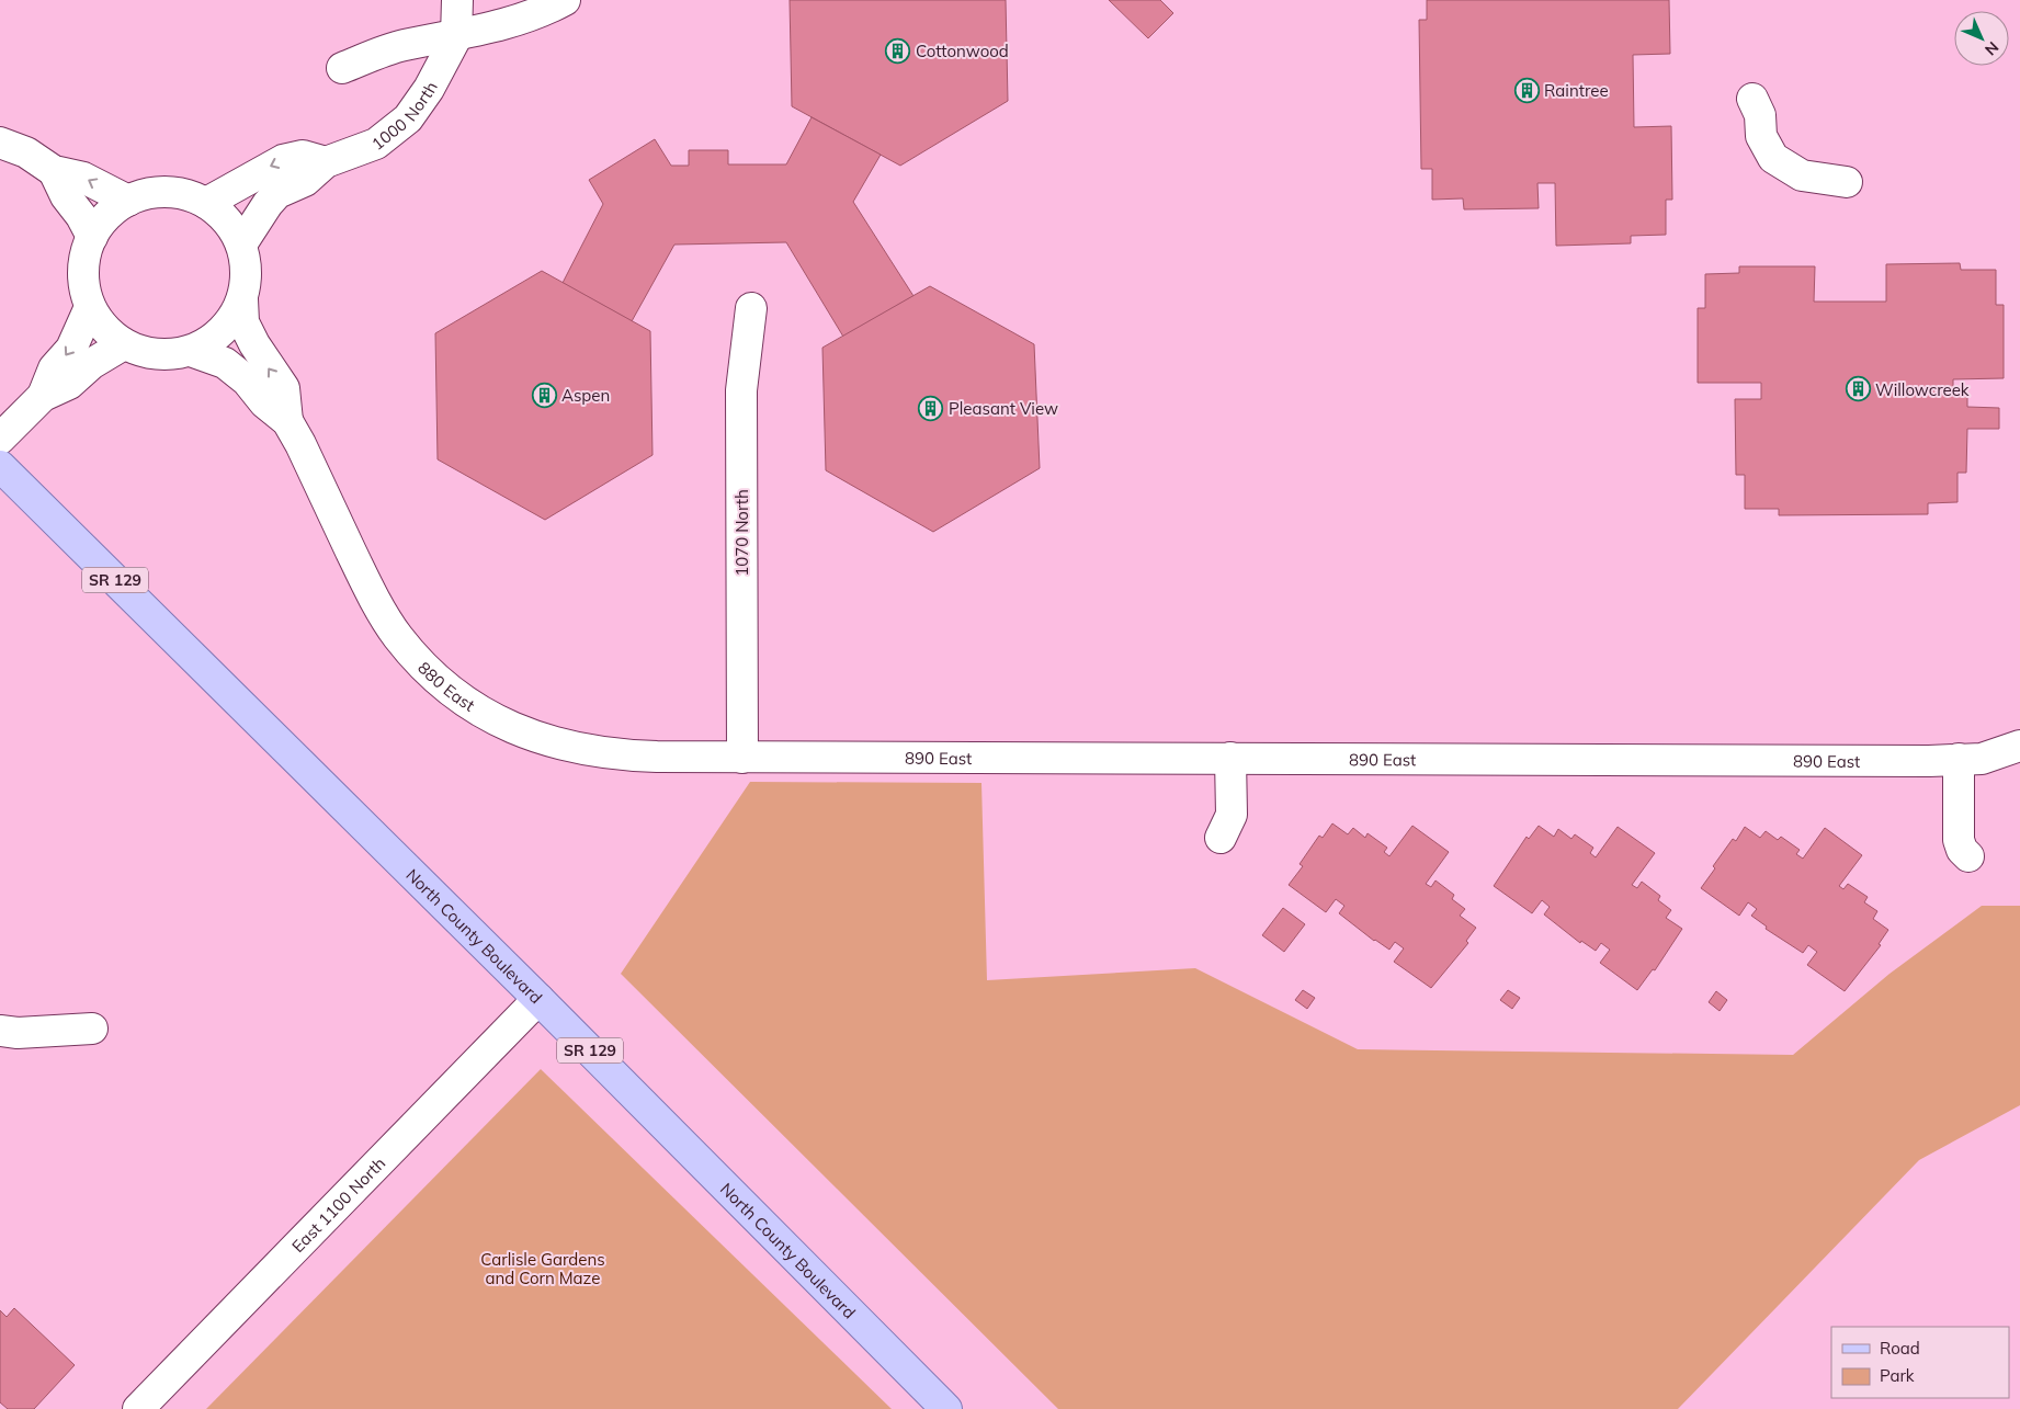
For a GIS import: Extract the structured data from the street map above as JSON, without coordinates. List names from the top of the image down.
{
  "streets": {
    "main road": ["SR 129", "North County Boulevard"],
    "street": [
      "1000 North",
      "1070 North",
      "880 East",
      "890 East",
      "East 1100 North"
    ]
  },
  "crossings": [
    ["1000 North", "880 East"],
    ["1070 North", "880 East"],
    ["1070 North", "890 East"],
    ["880 East", "890 East"],
    ["North County Boulevard", "East 1100 North"]
  ],
  "parks": ["Carlisle Gardens and Corn Maze"],
  "places": {
    "building": [
      "Cottonwood",
      "Raintree",
      "Willowcreek",
      "Aspen",
      "Pleasant View"
    ]
  },
  "legend": ["Road", "Park"],
  "north": "bottom right"
}
